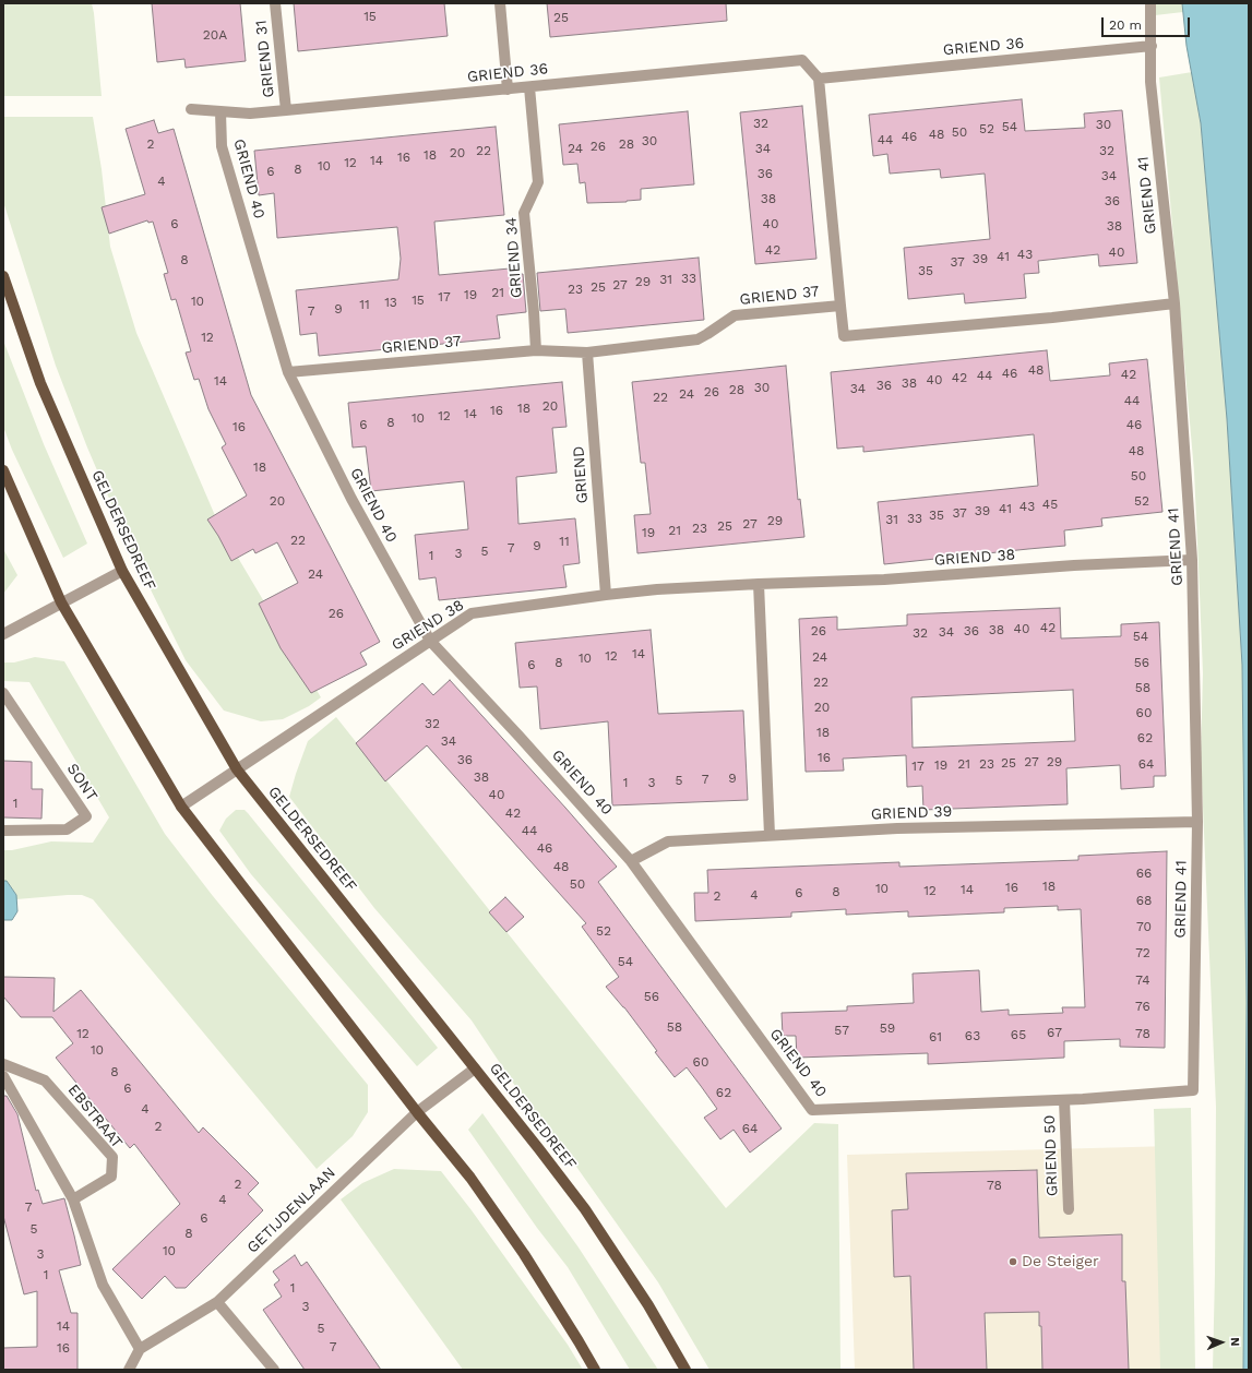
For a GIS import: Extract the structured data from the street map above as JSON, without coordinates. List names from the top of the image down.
{
  "streets": {
    "main road": ["GELDERSEDREEF"],
    "street": [
      "GRIEND 36",
      "GRIEND 31",
      "GRIEND 40",
      "GRIEND 41",
      "GRIEND 34",
      "GRIEND 37",
      "GRIEND",
      "GRIEND 38",
      "SONT",
      "GRIEND 39",
      "EBSTRAAT",
      "GRIEND 50",
      "GETIJDENLAAN"
    ]
  },
  "crossings": [
    ["GRIEND 36", "GRIEND 31"],
    ["GRIEND 36", "GRIEND 40"],
    ["GRIEND 36", "GRIEND 41"],
    ["GRIEND 36", "GRIEND 34"],
    ["GRIEND 40", "GRIEND 41"],
    ["GRIEND 40", "GRIEND 37"],
    ["GRIEND 40", "GRIEND 38"],
    ["GRIEND 40", "GRIEND 39"],
    ["GRIEND 40", "GRIEND 50"],
    ["GRIEND 41", "GRIEND 37"],
    ["GRIEND 41", "GRIEND 38"],
    ["GRIEND 41", "GRIEND 39"],
    ["GRIEND 34", "GRIEND 37"],
    ["GRIEND 37", "GRIEND"],
    ["GRIEND", "GRIEND 38"],
    ["GELDERSEDREEF", "GRIEND 38"],
    ["GELDERSEDREEF", "GETIJDENLAAN"]
  ],
  "places": ["De Steiger"],
  "house_numbers": [
    "15",
    "25",
    "20A",
    "32",
    "30",
    "54",
    "52",
    "50",
    "48",
    "46",
    "44",
    "30",
    "2",
    "28",
    "26",
    "24",
    "34",
    "22",
    "32",
    "20",
    "18",
    "16",
    "14",
    "12",
    "10",
    "8",
    "6",
    "36",
    "34",
    "4",
    "38",
    "36",
    "6",
    "40",
    "38",
    "42",
    "40",
    "43",
    "41",
    "39",
    "8",
    "37",
    "35",
    "33",
    "31",
    "29",
    "27",
    "25",
    "23",
    "21",
    "19",
    "17",
    "15",
    "10",
    "13",
    "11",
    "9",
    "7",
    "12",
    "48",
    "46",
    "42",
    "44",
    "42",
    "40",
    "14",
    "38",
    "36",
    "30",
    "34",
    "28",
    "26",
    "24",
    "22",
    "44",
    "20",
    "18",
    "16",
    "14",
    "12",
    "10",
    "8",
    "6",
    "46",
    "16",
    "48",
    "18",
    "50",
    "20",
    "52",
    "45",
    "43",
    "41",
    "39",
    "37",
    "35",
    "33",
    "31",
    "29",
    "27",
    "25",
    "23",
    "21",
    "19",
    "22",
    "11",
    "9",
    "7",
    "5",
    "3",
    "1",
    "24",
    "26",
    "42",
    "40",
    "38",
    "26",
    "36",
    "34",
    "32",
    "54",
    "14",
    "12",
    "24",
    "10",
    "8",
    "56",
    "6",
    "22",
    "58",
    "20",
    "60",
    "32",
    "18",
    "62",
    "34",
    "16",
    "36",
    "27",
    "29",
    "25",
    "21",
    "23",
    "64",
    "19",
    "17",
    "38",
    "9",
    "7",
    "5",
    "1",
    "3",
    "40",
    "1",
    "42",
    "44",
    "46",
    "48",
    "66",
    "50",
    "18",
    "16",
    "10",
    "14",
    "12",
    "8",
    "6",
    "4",
    "2",
    "68",
    "70",
    "52",
    "72",
    "54",
    "74",
    "56",
    "76",
    "58",
    "59",
    "57",
    "67",
    "12",
    "78",
    "65",
    "63",
    "61",
    "10",
    "60",
    "8",
    "6",
    "62",
    "4",
    "2",
    "64",
    "2",
    "78",
    "4",
    "7",
    "6",
    "5",
    "8",
    "10",
    "3",
    "1",
    "1",
    "3",
    "14",
    "5",
    "7",
    "16"
  ],
  "scale_bar": "20 m",
  "north": "right"
}
